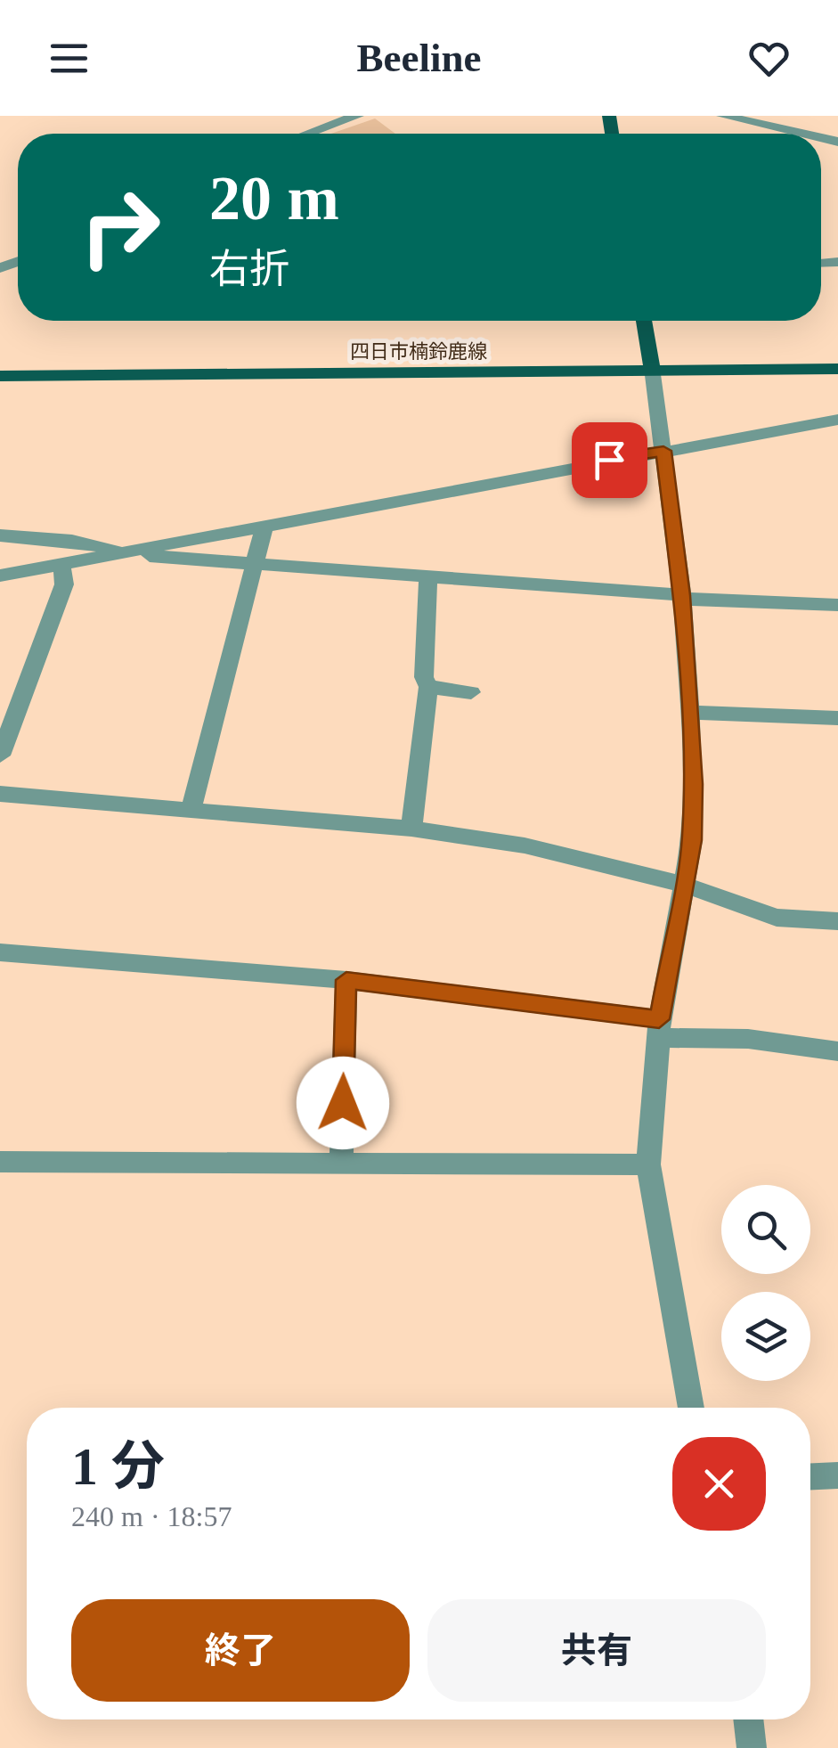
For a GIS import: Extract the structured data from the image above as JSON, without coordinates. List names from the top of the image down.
{
  "streets": {
    "main road": ["四日市楠鈴鹿線"]
  },
  "page": {
    "header": "Beeline",
    "turn": ["20 m", "右折"],
    "heading": ["1 分", "240 m · 18:57"],
    "buttons": ["終了", "共有"]
  }
}
